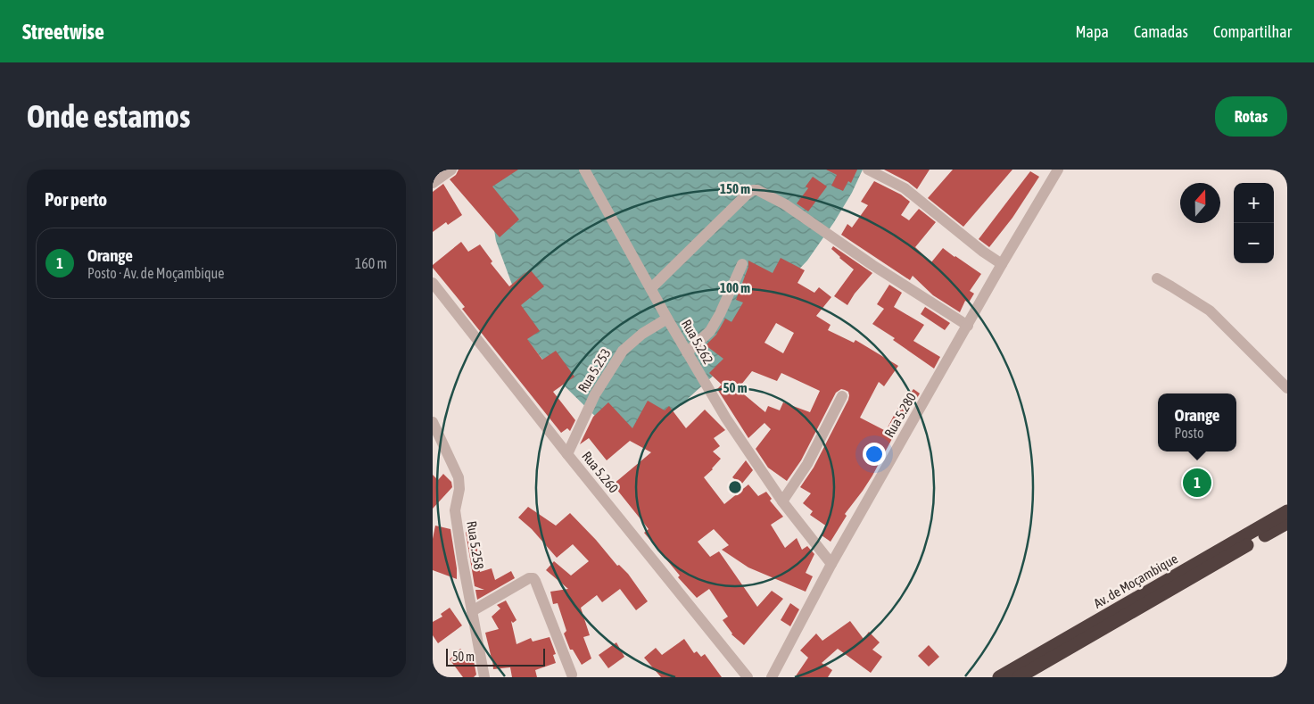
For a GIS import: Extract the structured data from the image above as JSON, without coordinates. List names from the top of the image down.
{
  "streets": {
    "highway": ["Av. de Moçambique"],
    "street": [
      "Rua 5.262",
      "Rua 5.253",
      "Rua 5.280",
      "Rua 5.260",
      "Rua 5.258"
    ]
  },
  "crossings": [
    ["Rua 5.262", "Rua 5.253"],
    ["Rua 5.262", "Rua 5.280"],
    ["Rua 5.253", "Rua 5.260"]
  ],
  "scale_bar": "50 m",
  "north": "top",
  "page": {
    "header": "Streetwise",
    "nav": ["Mapa", "Camadas", "Compartilhar"],
    "buttons": "Rotas",
    "title": "Onde estamos",
    "heading": "Por perto",
    "map_buttons": ["+", "−"],
    "list": [
      {
        "mark": "1",
        "name": "Orange",
        "note": "Posto · Av. de Moçambique",
        "value": "160 m"
      }
    ],
    "popup": ["Orange", "Posto"],
    "pins": "1",
    "scale": "50 m"
  },
  "rings": ["150 m", "100 m", "50 m"]
}
